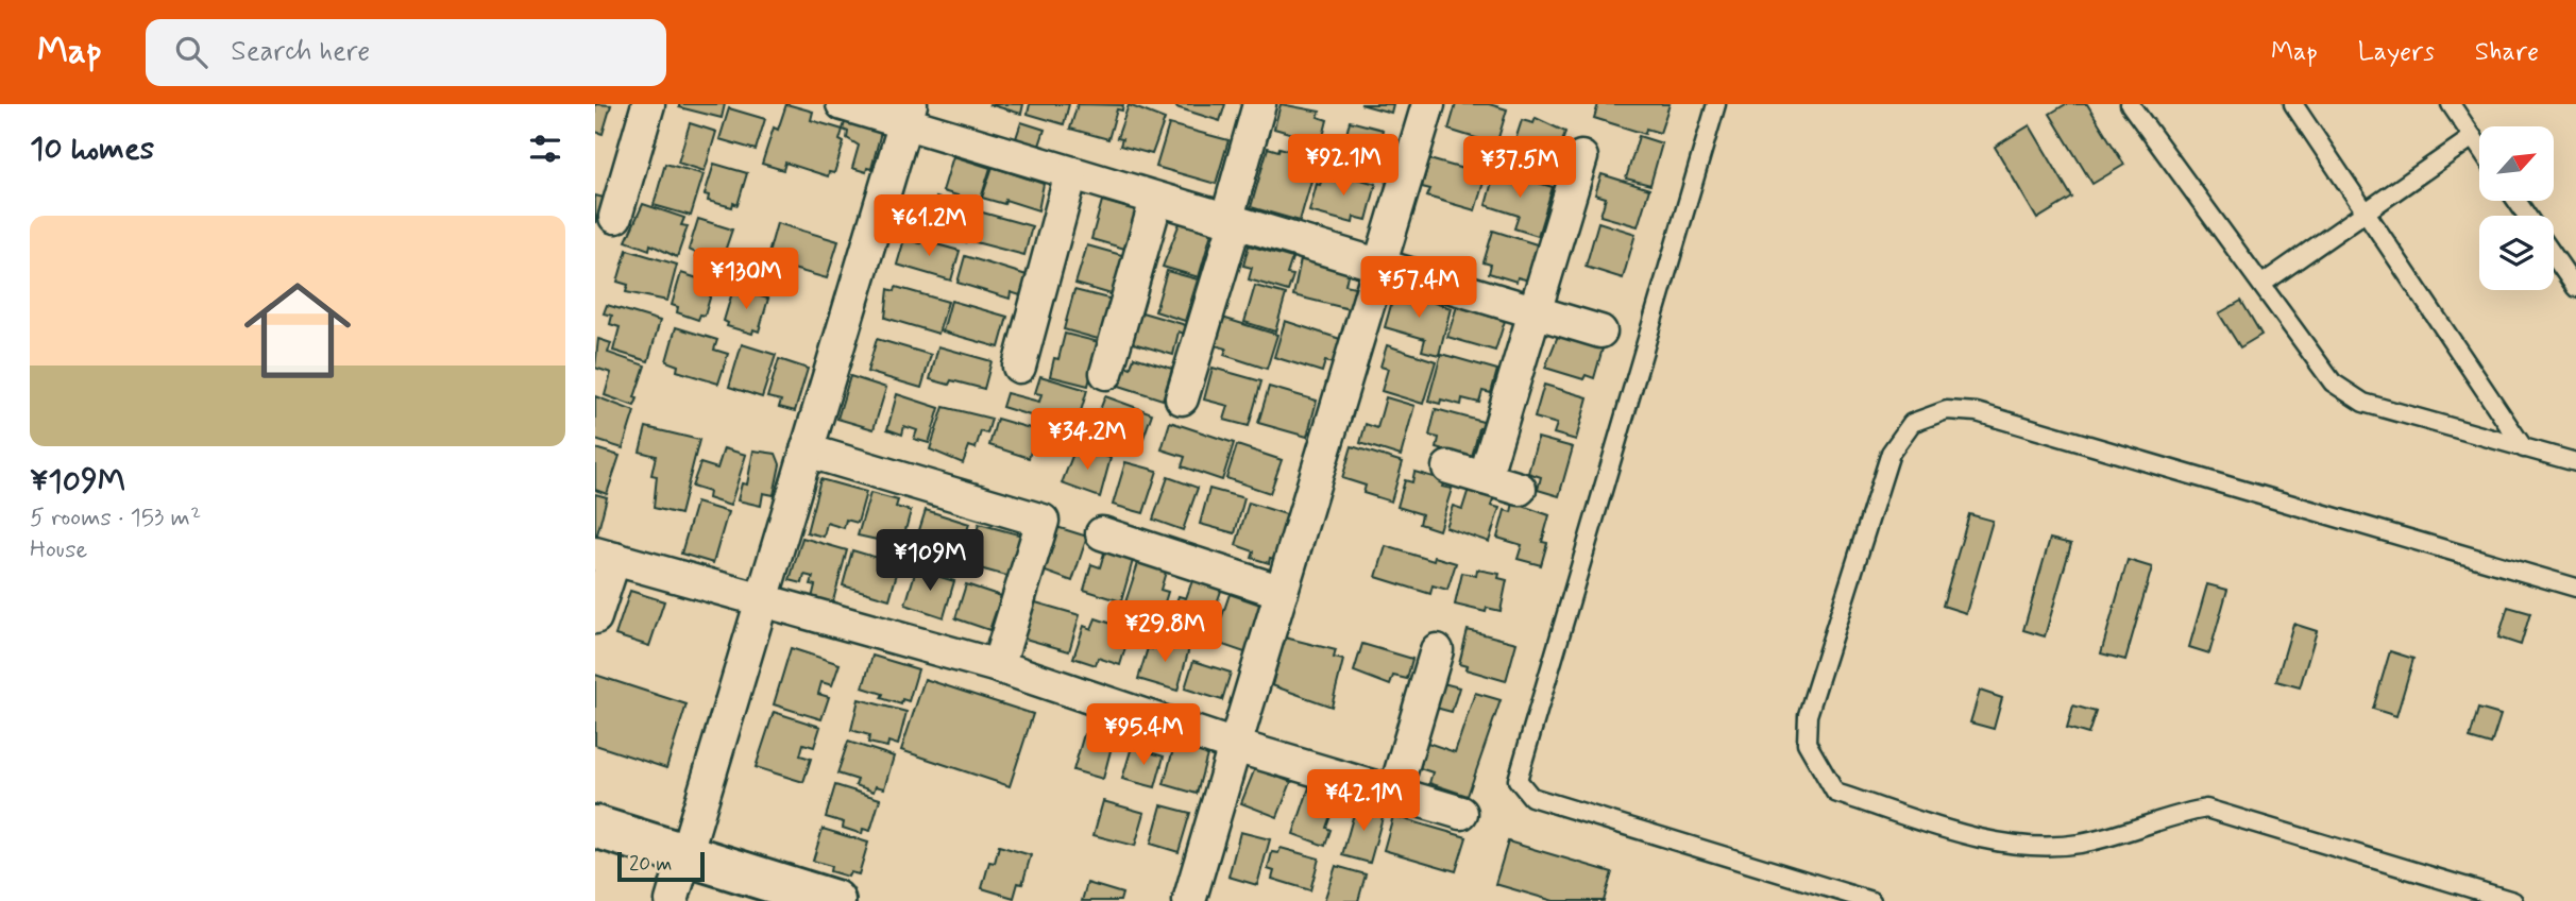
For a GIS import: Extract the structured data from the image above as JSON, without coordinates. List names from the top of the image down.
{
  "scale_bar": "20 m",
  "north": "top right",
  "page": {
    "header": "Map",
    "search": "Search here",
    "nav": ["Map", "Layers", "Share"],
    "heading": "10 homes",
    "price": [
      "¥92.1M",
      "¥37.5M",
      "¥61.2M",
      "¥130M",
      "¥57.4M",
      "¥34.2M",
      "¥109M",
      "¥29.8M",
      "¥95.4M",
      "¥42.1M"
    ],
    "list": [
      {
        "name": "¥109M",
        "note": "5 rooms · 153 m² · House"
      }
    ],
    "scale": "20 m"
  }
}
